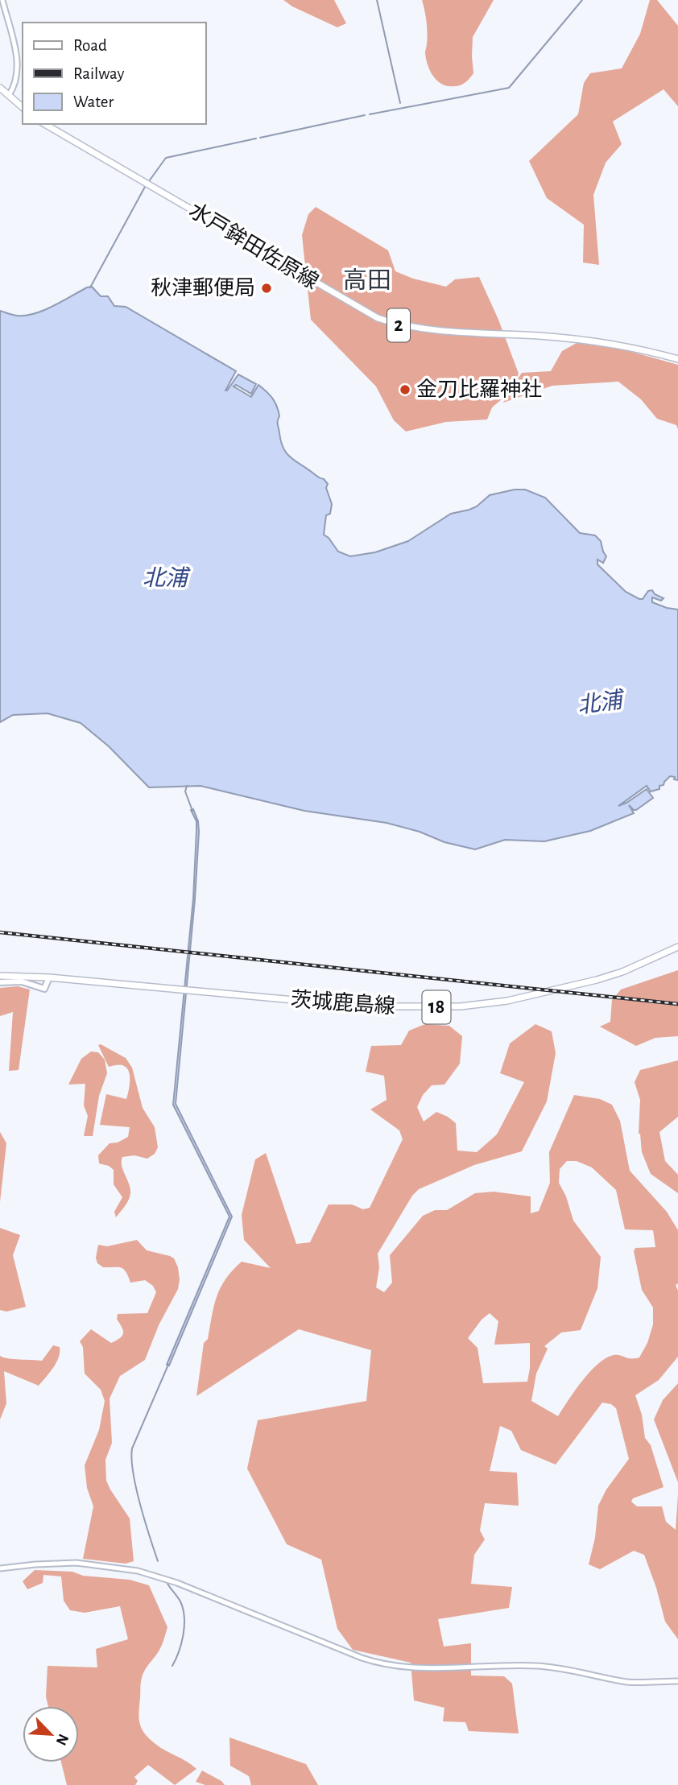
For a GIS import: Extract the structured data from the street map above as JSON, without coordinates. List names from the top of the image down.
{
  "streets": {
    "main road": [
      "水戸鉾田佐原線",
      "2",
      "茨城鹿島線",
      "18"
    ]
  },
  "districts": ["高田"],
  "water": ["北浦"],
  "places": ["秋津郵便局", "金刀比羅神社"],
  "legend": ["Road", "Railway", "Water"],
  "north": "bottom right"
}
